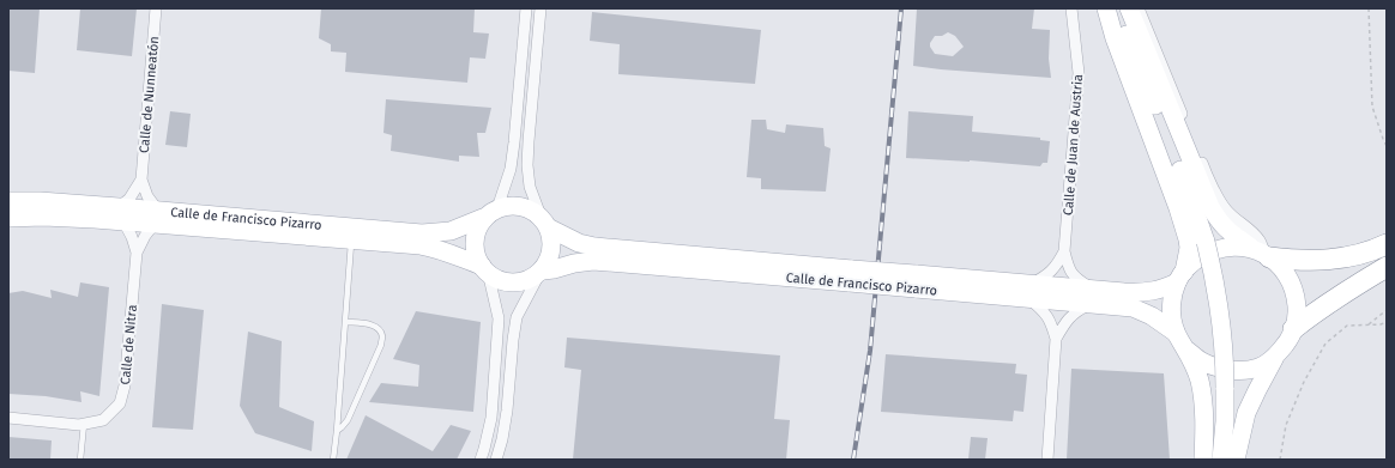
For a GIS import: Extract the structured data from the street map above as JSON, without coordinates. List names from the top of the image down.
{
  "streets": {
    "main road": ["Calle de Francisco Pizarro"],
    "street": ["Calle de Nunneatón", "Calle de Juan de Austria", "Calle de Nitra"]
  },
  "crossings": [
    ["Calle de Nunneatón", "Calle de Francisco Pizarro"],
    ["Calle de Nunneatón", "Calle de Nitra"],
    ["Calle de Francisco Pizarro", "Calle de Nitra"]
  ]
}
